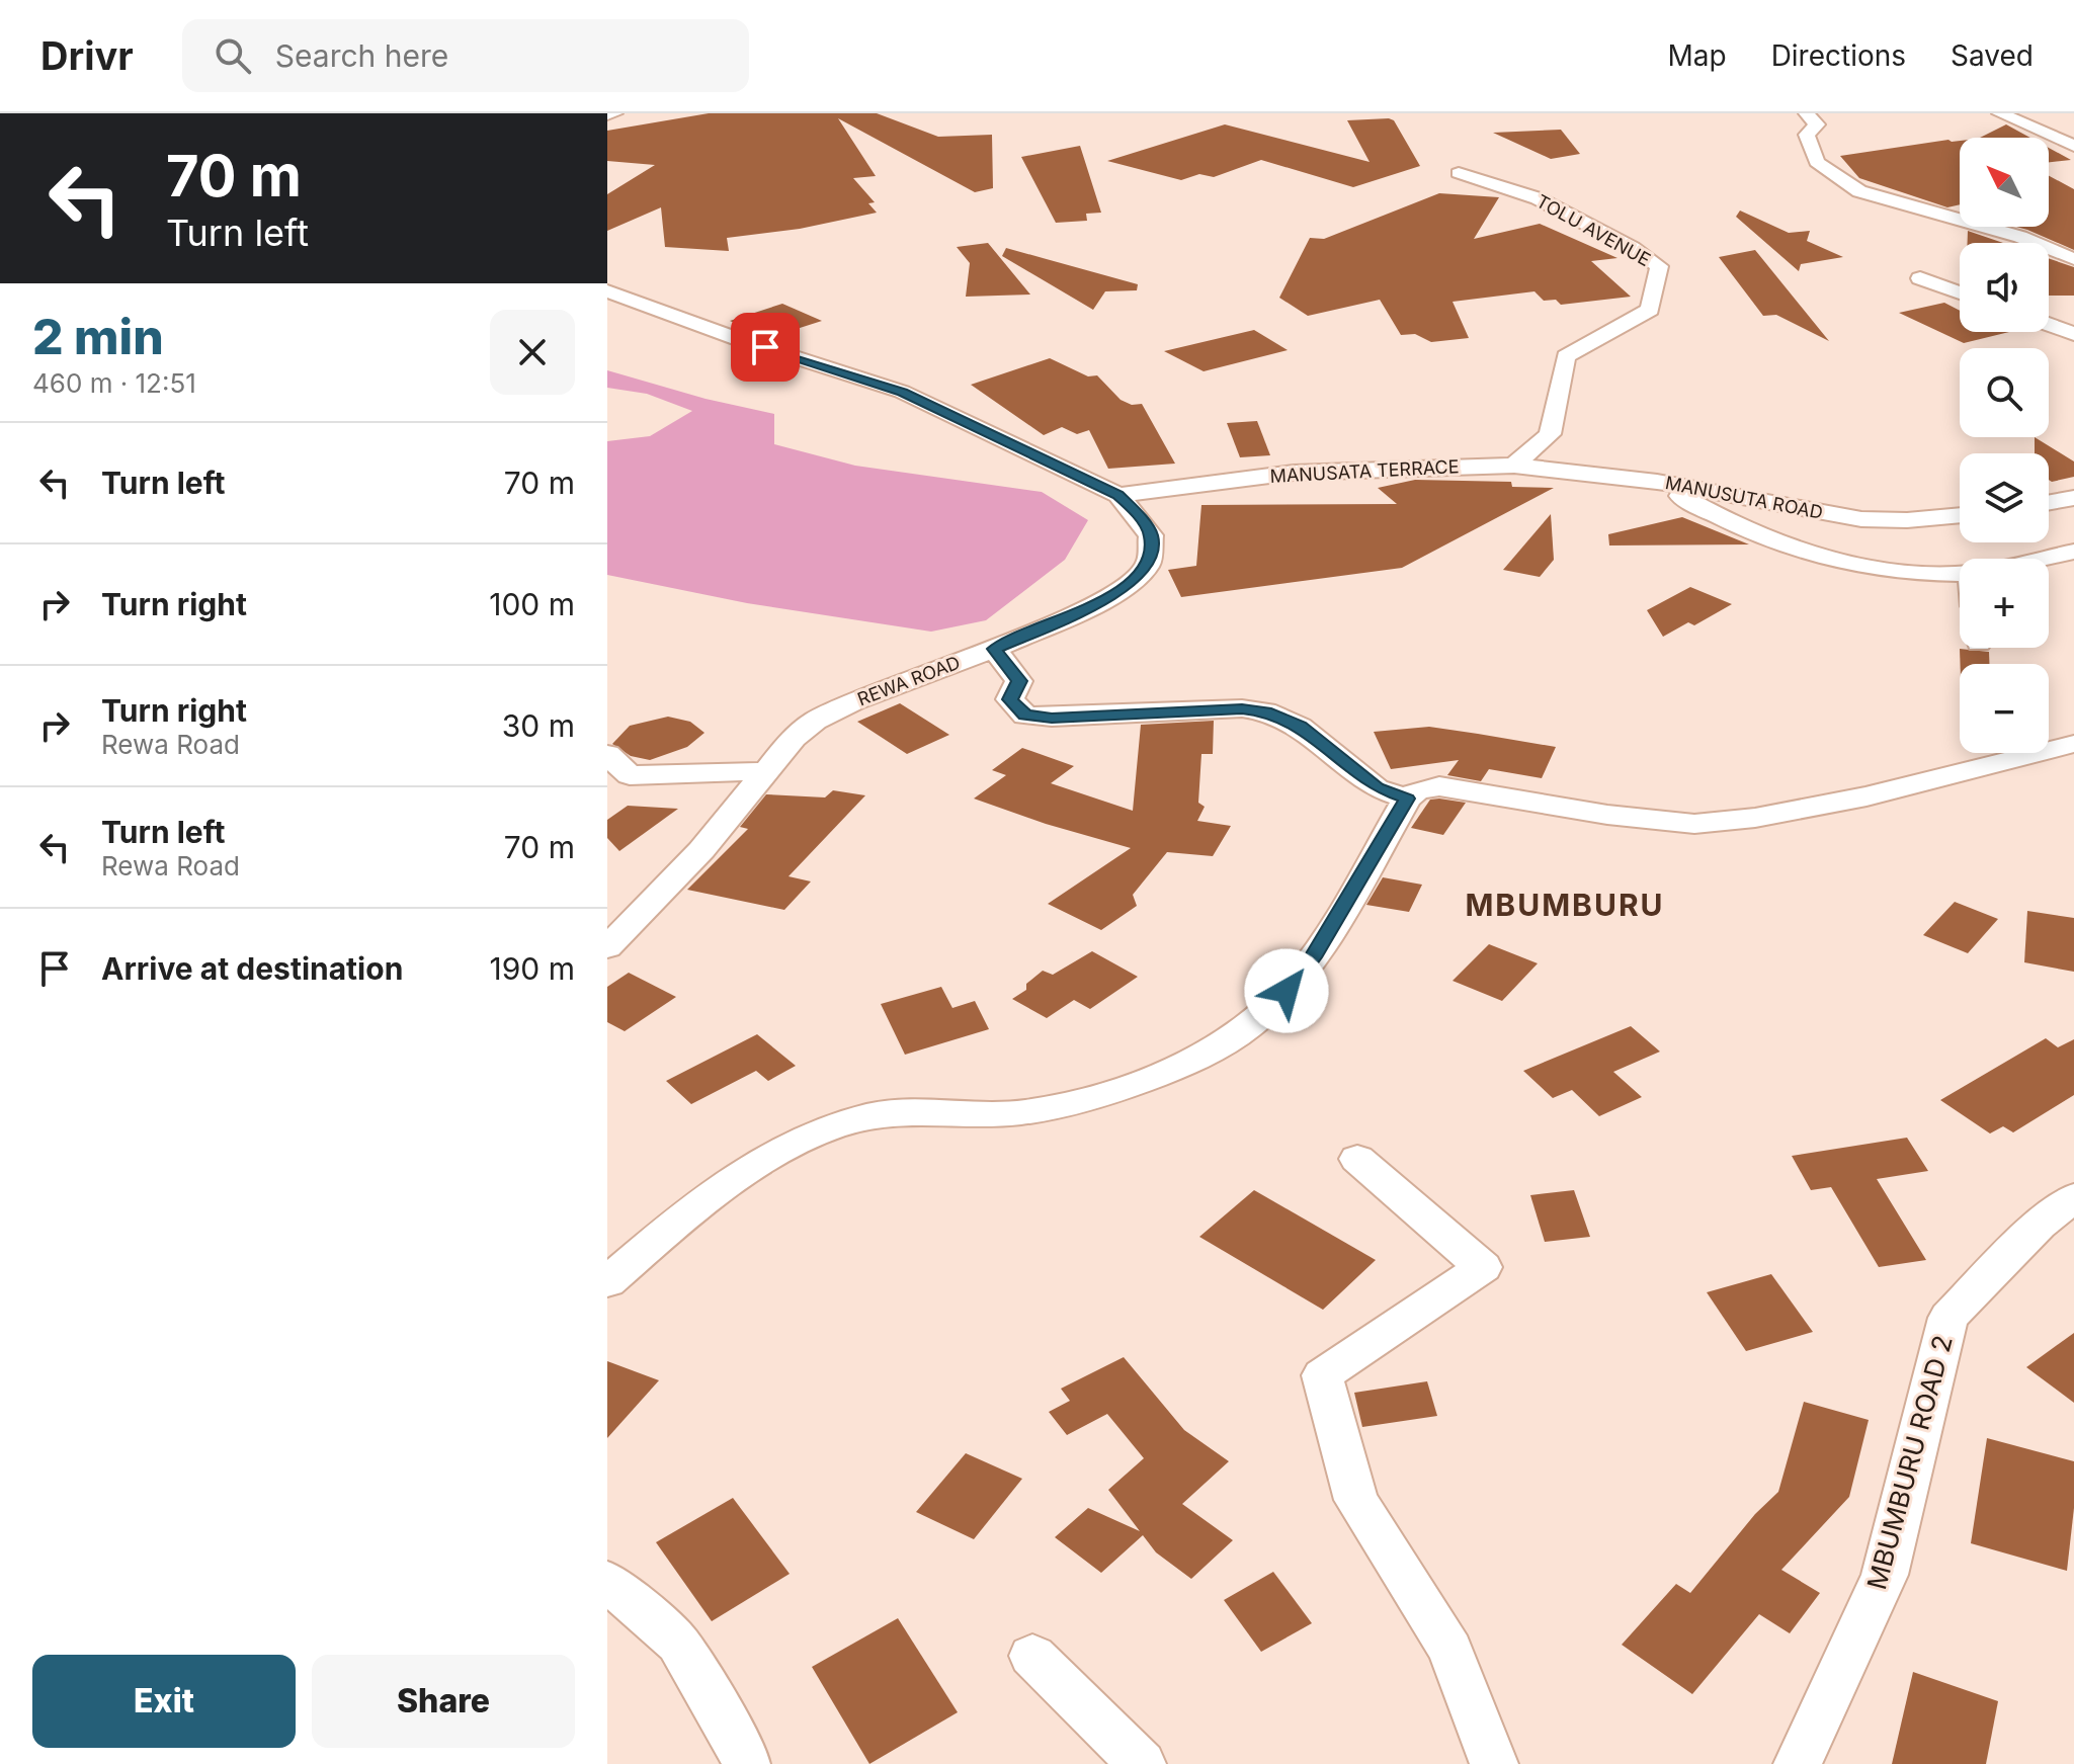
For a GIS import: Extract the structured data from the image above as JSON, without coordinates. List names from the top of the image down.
{
  "streets": {
    "street": [
      "TOLU AVENUE",
      "MANUSATA TERRACE",
      "MANUSUTA ROAD",
      "REWA ROAD",
      "MBUMBURU ROAD 2"
    ]
  },
  "crossings": [
    ["TOLU AVENUE", "MANUSATA TERRACE"],
    ["TOLU AVENUE", "MANUSUTA ROAD"],
    ["MANUSATA TERRACE", "MANUSUTA ROAD"],
    ["MANUSATA TERRACE", "REWA ROAD"]
  ],
  "districts": ["MBUMBURU"],
  "north": "top left",
  "page": {
    "header": "Drivr",
    "search": "Search here",
    "nav": ["Map", "Directions", "Saved"],
    "turn": ["70 m", "Turn left"],
    "map_buttons": ["+", "−"],
    "heading": ["2 min", "460 m · 12:51"],
    "list": [
      {
        "name": "Turn left",
        "value": "70 m"
      },
      {
        "name": "Turn right",
        "value": "100 m"
      },
      {
        "name": "Turn right",
        "note": "Rewa Road",
        "value": "30 m"
      },
      {
        "name": "Turn left",
        "note": "Rewa Road",
        "value": "70 m"
      },
      {
        "name": "Arrive at destination",
        "value": "190 m"
      }
    ],
    "buttons": ["Exit", "Share"]
  }
}
